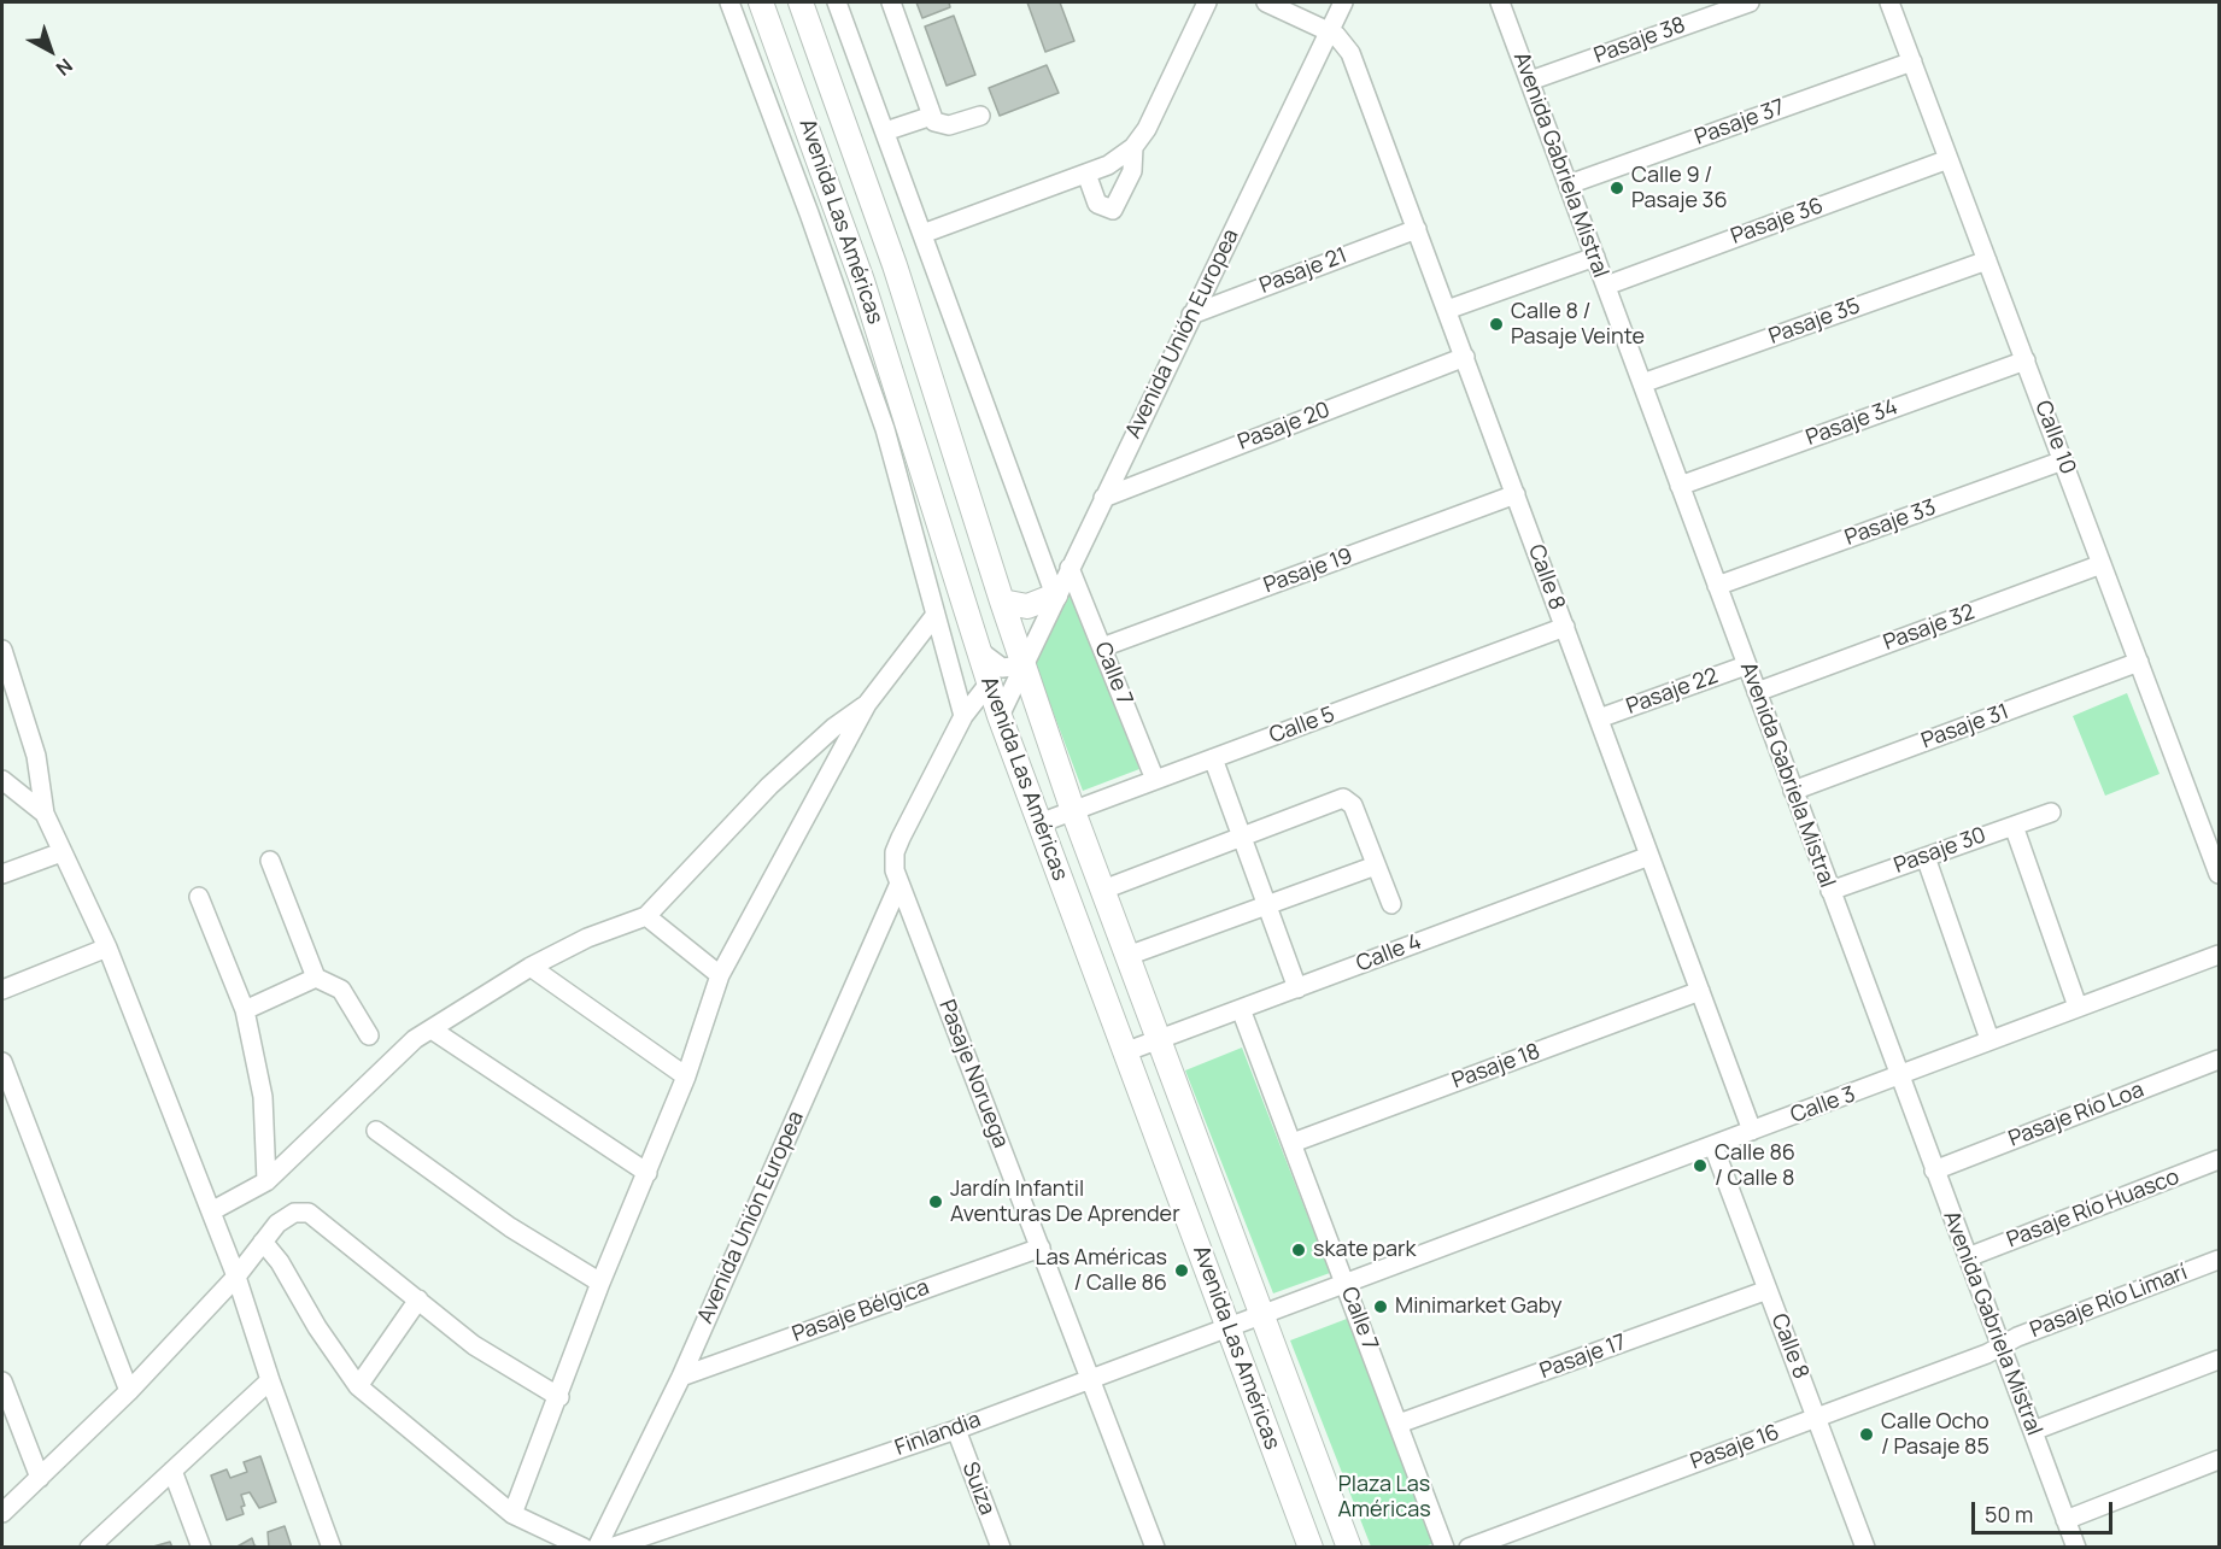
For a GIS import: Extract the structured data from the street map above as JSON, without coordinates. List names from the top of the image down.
{
  "streets": {
    "main road": ["Avenida Las Américas"],
    "street": [
      "Pasaje 38",
      "Pasaje 37",
      "Avenida Gabriela Mistral",
      "Pasaje 36",
      "Pasaje 21",
      "Pasaje 35",
      "Avenida Unión Europea",
      "Pasaje 34",
      "Pasaje 20",
      "Calle 10",
      "Pasaje 33",
      "Pasaje 19",
      "Calle 8",
      "Pasaje 32",
      "Calle 7",
      "Pasaje 22",
      "Calle 5",
      "Pasaje 31",
      "Pasaje 30",
      "Calle 4",
      "Pasaje 18",
      "Pasaje Noruega",
      "Calle 3",
      "Pasaje Río Loa",
      "Pasaje Río Huasco",
      "Pasaje Río Limarí",
      "Pasaje Bélgica",
      "Pasaje 17",
      "Finlandia",
      "Pasaje 16",
      "Suiza"
    ]
  },
  "crossings": [
    ["Pasaje 38", "Avenida Gabriela Mistral"],
    ["Pasaje 37", "Avenida Gabriela Mistral"],
    ["Pasaje 37", "Calle 10"],
    ["Avenida Gabriela Mistral", "Pasaje 36"],
    ["Avenida Gabriela Mistral", "Pasaje 35"],
    ["Avenida Gabriela Mistral", "Pasaje 34"],
    ["Avenida Gabriela Mistral", "Pasaje 33"],
    ["Avenida Gabriela Mistral", "Pasaje 32"],
    ["Avenida Gabriela Mistral", "Pasaje 22"],
    ["Avenida Gabriela Mistral", "Pasaje 31"],
    ["Avenida Gabriela Mistral", "Pasaje 30"],
    ["Avenida Gabriela Mistral", "Calle 3"],
    ["Avenida Gabriela Mistral", "Pasaje Río Loa"],
    ["Avenida Gabriela Mistral", "Pasaje Río Huasco"],
    ["Avenida Gabriela Mistral", "Pasaje Río Limarí"],
    ["Avenida Gabriela Mistral", "Pasaje 16"],
    ["Avenida Las Américas", "Avenida Unión Europea"],
    ["Avenida Las Américas", "Calle 5"],
    ["Avenida Las Américas", "Calle 4"],
    ["Avenida Las Américas", "Calle 3"],
    ["Avenida Las Américas", "Finlandia"],
    ["Pasaje 36", "Calle 10"],
    ["Pasaje 21", "Avenida Unión Europea"],
    ["Pasaje 21", "Calle 8"],
    ["Pasaje 35", "Calle 10"],
    ["Avenida Unión Europea", "Pasaje 20"],
    ["Avenida Unión Europea", "Calle 8"],
    ["Avenida Unión Europea", "Calle 7"],
    ["Avenida Unión Europea", "Pasaje Noruega"],
    ["Avenida Unión Europea", "Pasaje Bélgica"],
    ["Pasaje 34", "Calle 10"],
    ["Pasaje 20", "Calle 8"],
    ["Calle 10", "Pasaje 33"],
    ["Calle 10", "Pasaje 32"],
    ["Calle 10", "Pasaje 31"],
    ["Pasaje 19", "Calle 8"],
    ["Pasaje 19", "Calle 7"],
    ["Calle 8", "Pasaje 22"],
    ["Calle 8", "Calle 5"],
    ["Calle 8", "Calle 4"],
    ["Calle 8", "Pasaje 18"],
    ["Calle 8", "Calle 3"],
    ["Calle 8", "Pasaje 17"],
    ["Calle 8", "Pasaje 16"],
    ["Calle 7", "Calle 5"],
    ["Calle 7", "Calle 4"],
    ["Calle 7", "Pasaje 18"],
    ["Calle 7", "Calle 3"],
    ["Calle 7", "Pasaje 17"],
    ["Pasaje Noruega", "Pasaje Bélgica"],
    ["Pasaje Noruega", "Finlandia"],
    ["Calle 3", "Finlandia"],
    ["Pasaje Río Limarí", "Pasaje 16"],
    ["Finlandia", "Suiza"]
  ],
  "parks": ["Plaza Las Américas"],
  "places": [
    "Calle 9 / Pasaje 36",
    "Calle 8 / Pasaje Veinte",
    "Calle 86 / Calle 8",
    "Jardín Infantil Aventuras De Aprender",
    "skate park",
    "Las Américas / Calle 86",
    "Minimarket Gaby",
    "Calle Ocho / Pasaje 85"
  ],
  "scale_bar": "50 m",
  "north": "bottom right"
}
